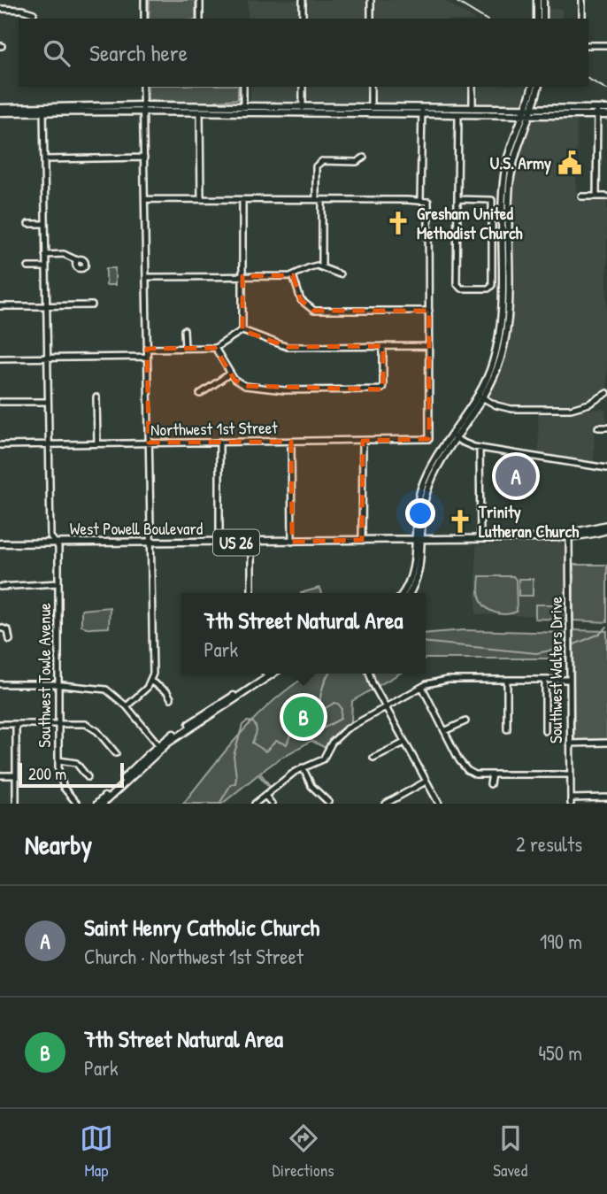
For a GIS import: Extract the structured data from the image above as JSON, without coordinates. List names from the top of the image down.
{
  "streets": {
    "main road": ["West Powell Boulevard", "US 26"],
    "street": ["Northwest 1st Street", "Southwest Walters Drive", "Southwest Towle Avenue"]
  },
  "crossings": [
    ["Northwest 1st Street", "Southwest Towle Avenue"],
    ["West Powell Boulevard", "Southwest Walters Drive"],
    ["West Powell Boulevard", "Southwest Towle Avenue"]
  ],
  "places": {
    "public building": ["U.S. Army"],
    "church": ["Gresham United Methodist Church", "Trinity Lutheran Church"]
  },
  "scale_bar": "200 m",
  "page": {
    "search": "Search here",
    "pins": ["A", "B"],
    "popup": ["7th Street Natural Area", "Park"],
    "scale": "200 m",
    "heading": ["Nearby", "2 results"],
    "list": [
      {
        "mark": "A",
        "name": "Saint Henry Catholic Church",
        "note": "Church · Northwest 1st Street",
        "value": "190 m"
      },
      {
        "mark": "B",
        "name": "7th Street Natural Area",
        "note": "Park",
        "value": "450 m"
      }
    ],
    "nav": ["Map", "Directions", "Saved"]
  }
}
